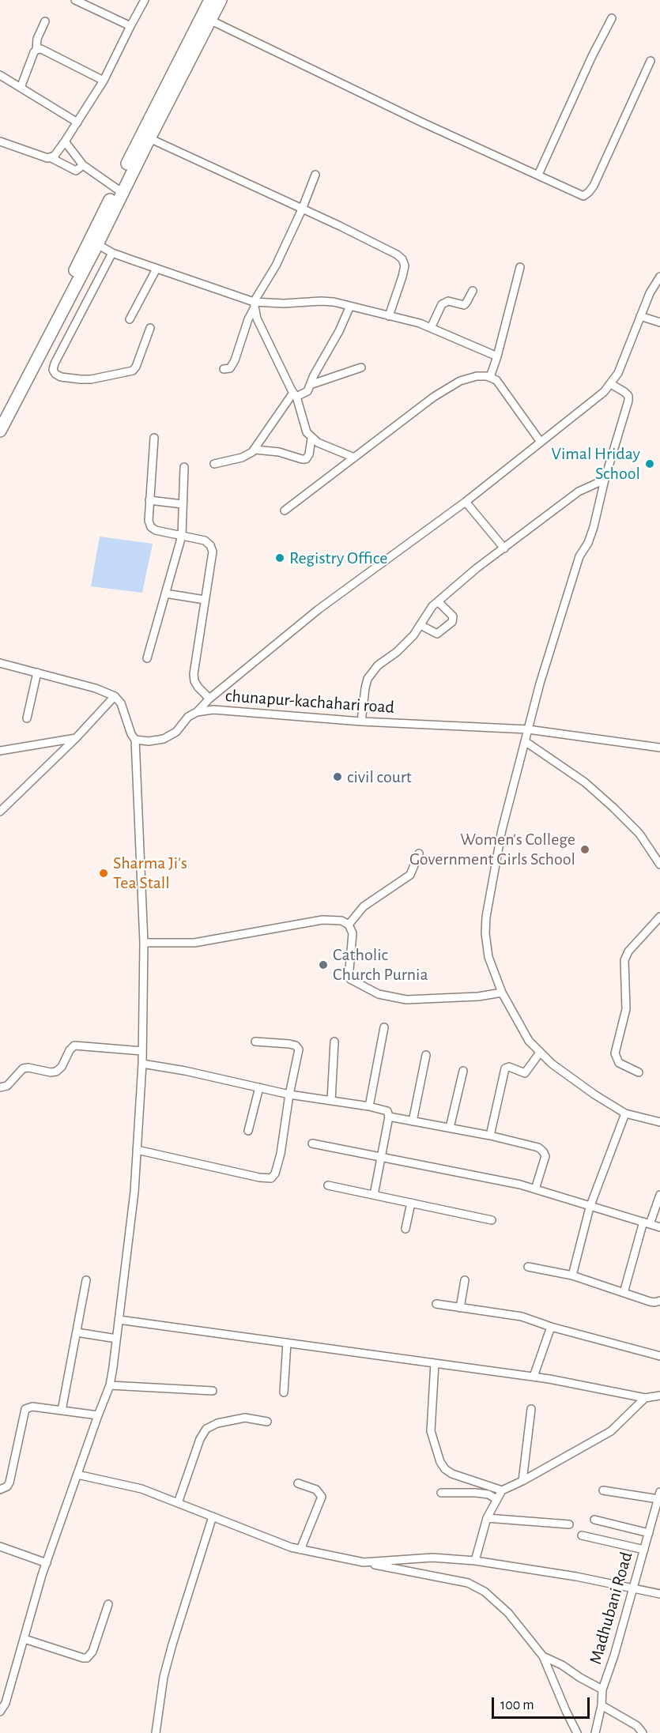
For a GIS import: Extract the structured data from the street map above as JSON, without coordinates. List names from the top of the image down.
{
  "streets": {
    "street": ["chunapur-kachahari road", "Madhubani Road"]
  },
  "places": [
    "Vimal Hriday School",
    "Registry Office",
    "civil court",
    "Women's College Government Girls School",
    "Sharma Ji's Tea Stall",
    "Catholic Church Purnia"
  ],
  "scale_bar": "100 m"
}
